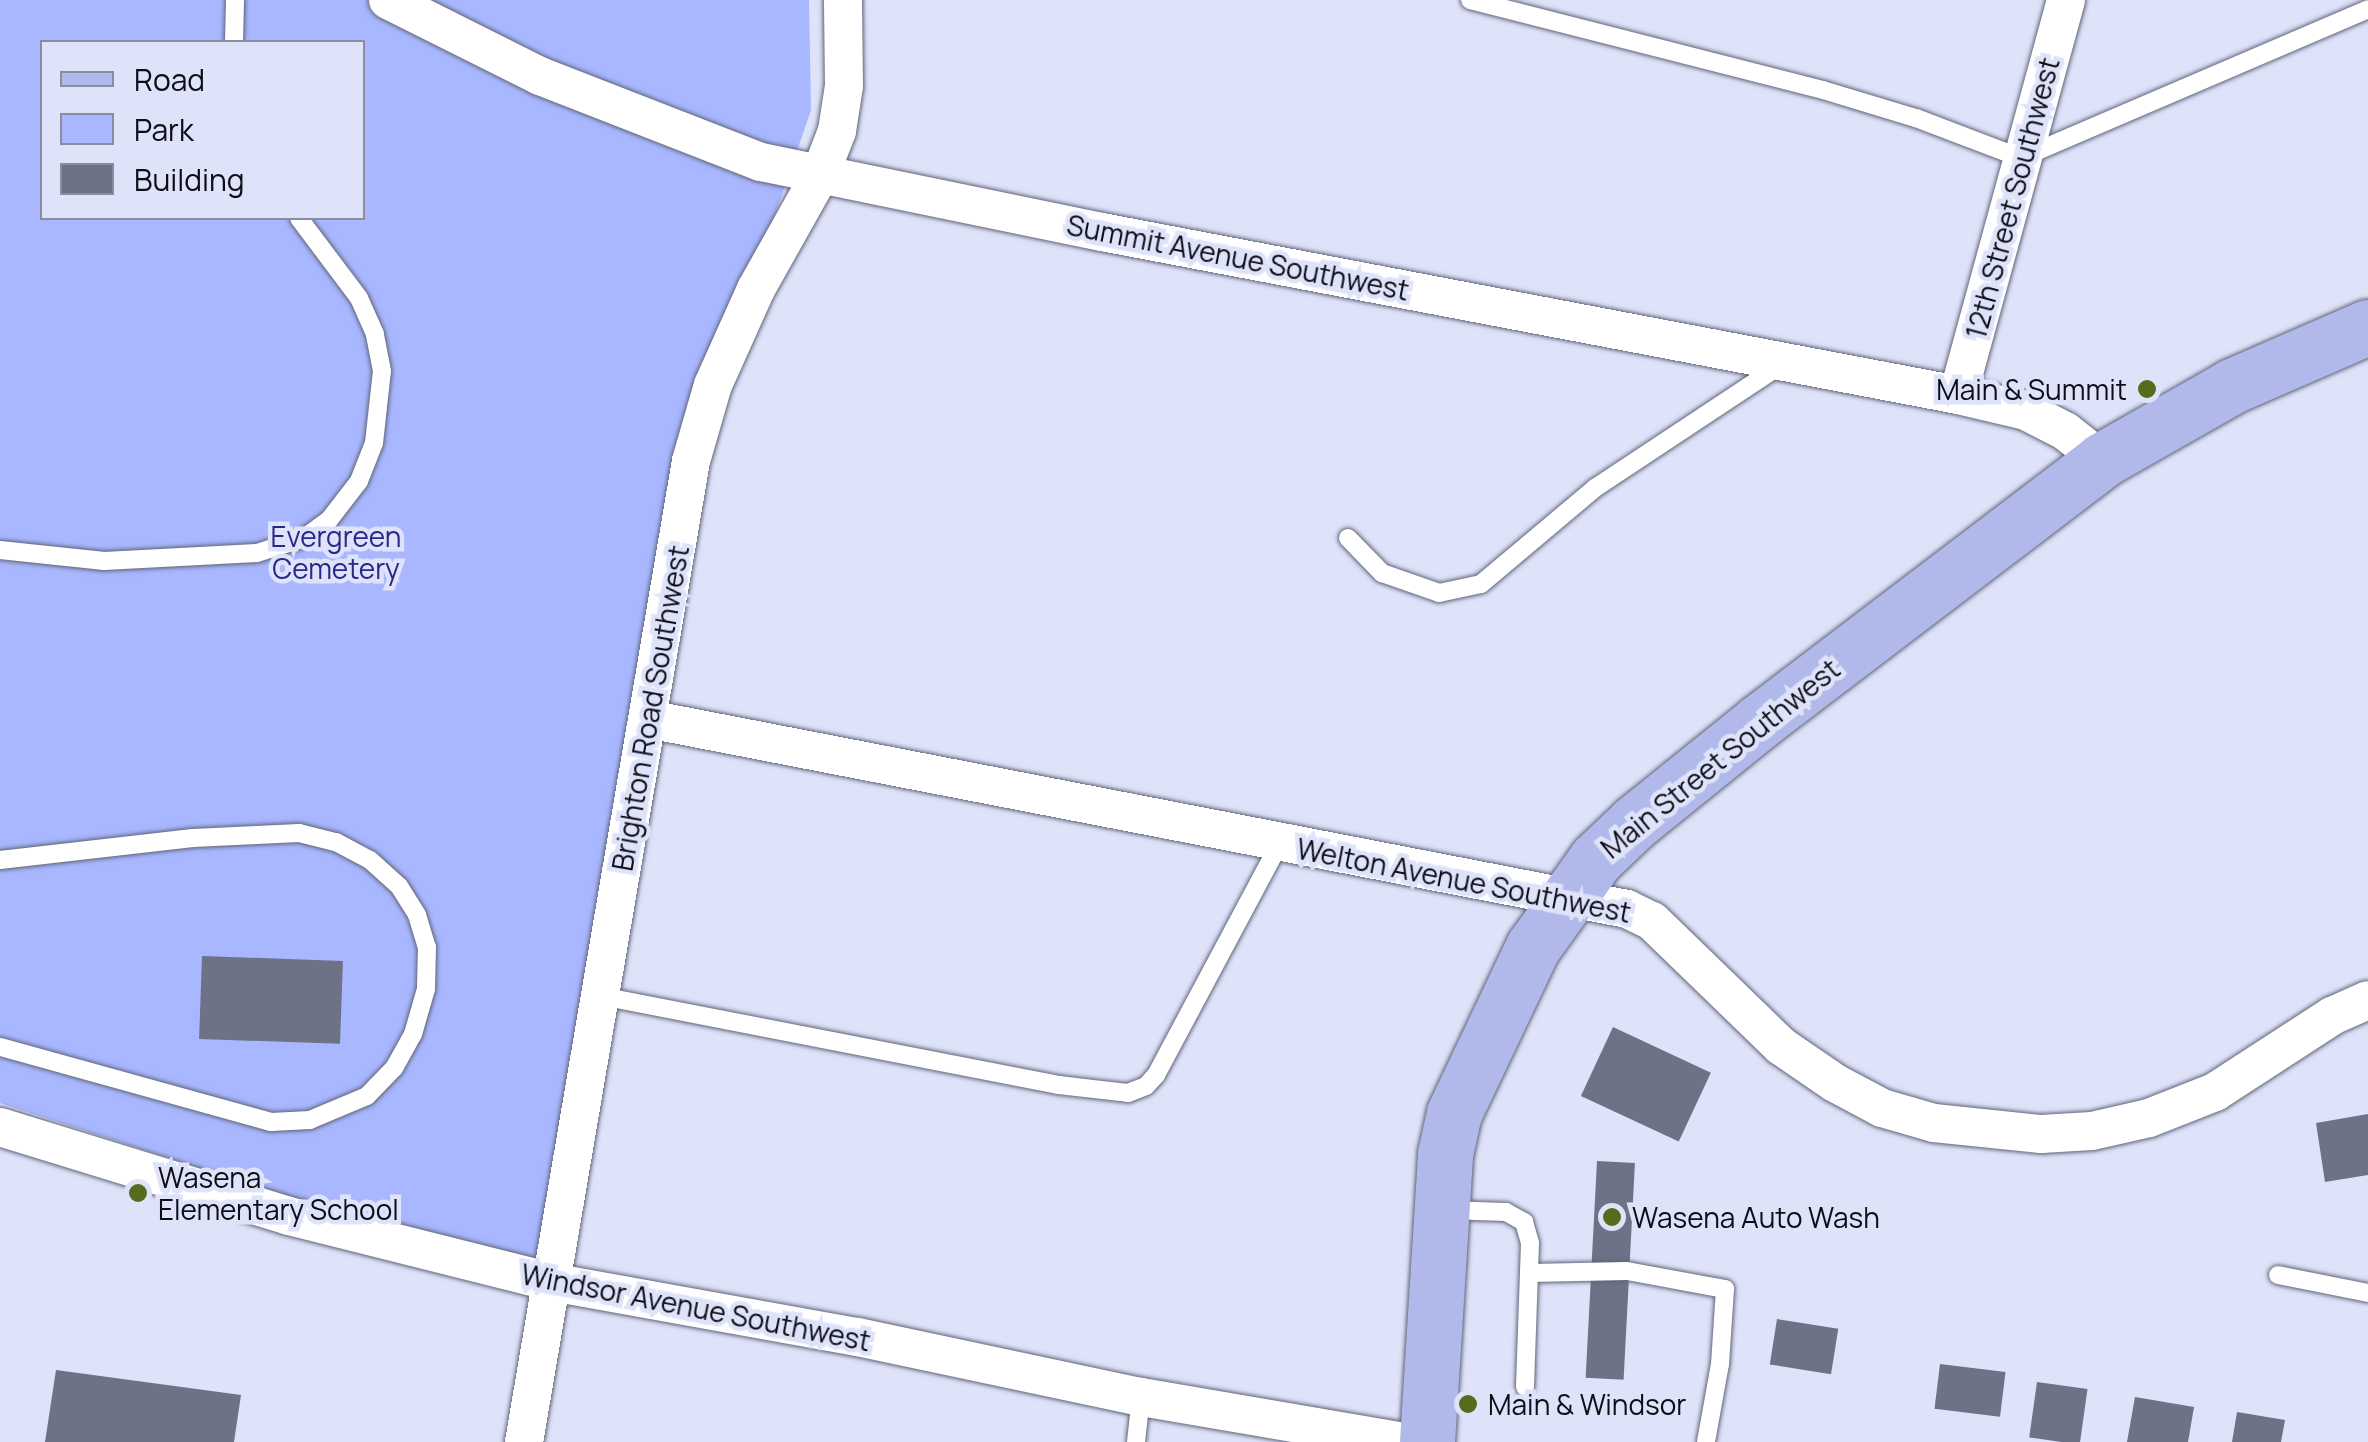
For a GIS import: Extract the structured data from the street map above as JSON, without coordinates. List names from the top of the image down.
{
  "streets": {
    "main road": ["Main Street Southwest"],
    "street": [
      "12th Street Southwest",
      "Summit Avenue Southwest",
      "Brighton Road Southwest",
      "Welton Avenue Southwest",
      "Windsor Avenue Southwest"
    ]
  },
  "crossings": [
    ["12th Street Southwest", "Summit Avenue Southwest"],
    ["Summit Avenue Southwest", "Brighton Road Southwest"],
    ["Summit Avenue Southwest", "Main Street Southwest"],
    ["Brighton Road Southwest", "Welton Avenue Southwest"],
    ["Brighton Road Southwest", "Windsor Avenue Southwest"],
    ["Main Street Southwest", "Welton Avenue Southwest"]
  ],
  "parks": ["Evergreen Cemetery"],
  "places": [
    "Main & Summit",
    "Wasena Elementary School",
    "Wasena Auto Wash",
    "Main & Windsor"
  ],
  "legend": ["Road", "Park", "Building"]
}
